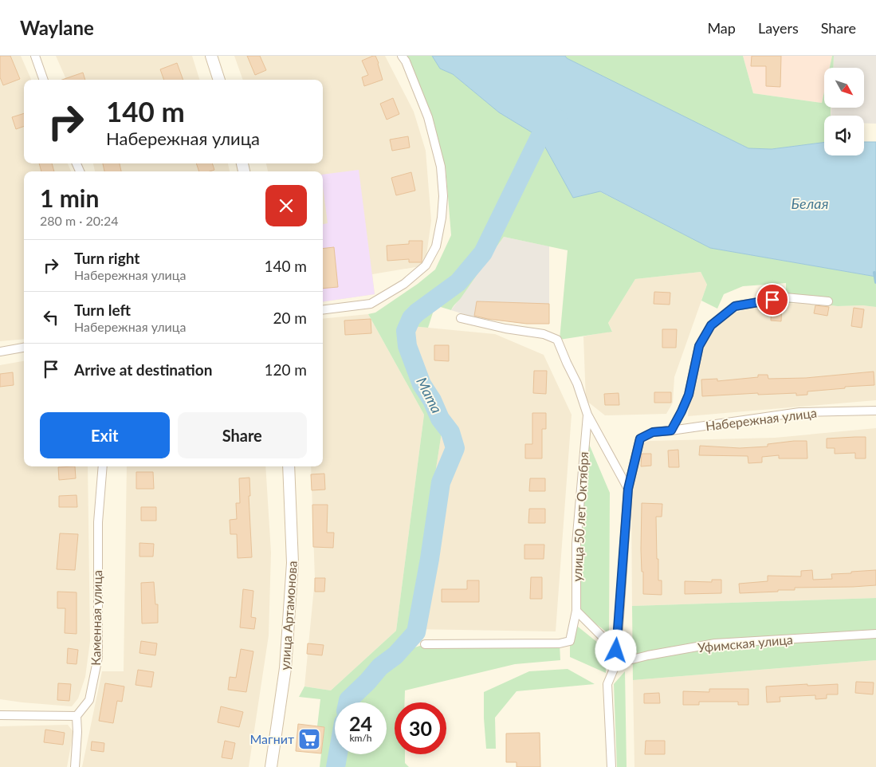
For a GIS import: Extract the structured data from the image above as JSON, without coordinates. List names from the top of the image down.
{
  "streets": {
    "street": [
      "Набережная улица",
      "улица 50 лет Октября",
      "улица Артамонова",
      "Каменная улица",
      "Уфимская улица"
    ]
  },
  "crossings": [
    ["Набережная улица", "улица 50 лет Октября"]
  ],
  "water": ["Белая", "Мата"],
  "places": {
    "supermarket": ["Магнит"]
  },
  "north": "bottom right",
  "page": {
    "header": "Waylane",
    "nav": ["Map", "Layers", "Share"],
    "turn": ["140 m", "Набережная улица"],
    "heading": ["1 min", "280 m · 20:24"],
    "list": [
      {
        "name": "Turn right",
        "note": "Набережная улица",
        "value": "140 m"
      },
      {
        "name": "Turn left",
        "note": "Набережная улица",
        "value": "20 m"
      },
      {
        "name": "Arrive at destination",
        "value": "120 m"
      }
    ],
    "buttons": ["Exit", "Share"],
    "speed": "24 km/h",
    "limit": "30"
  }
}
